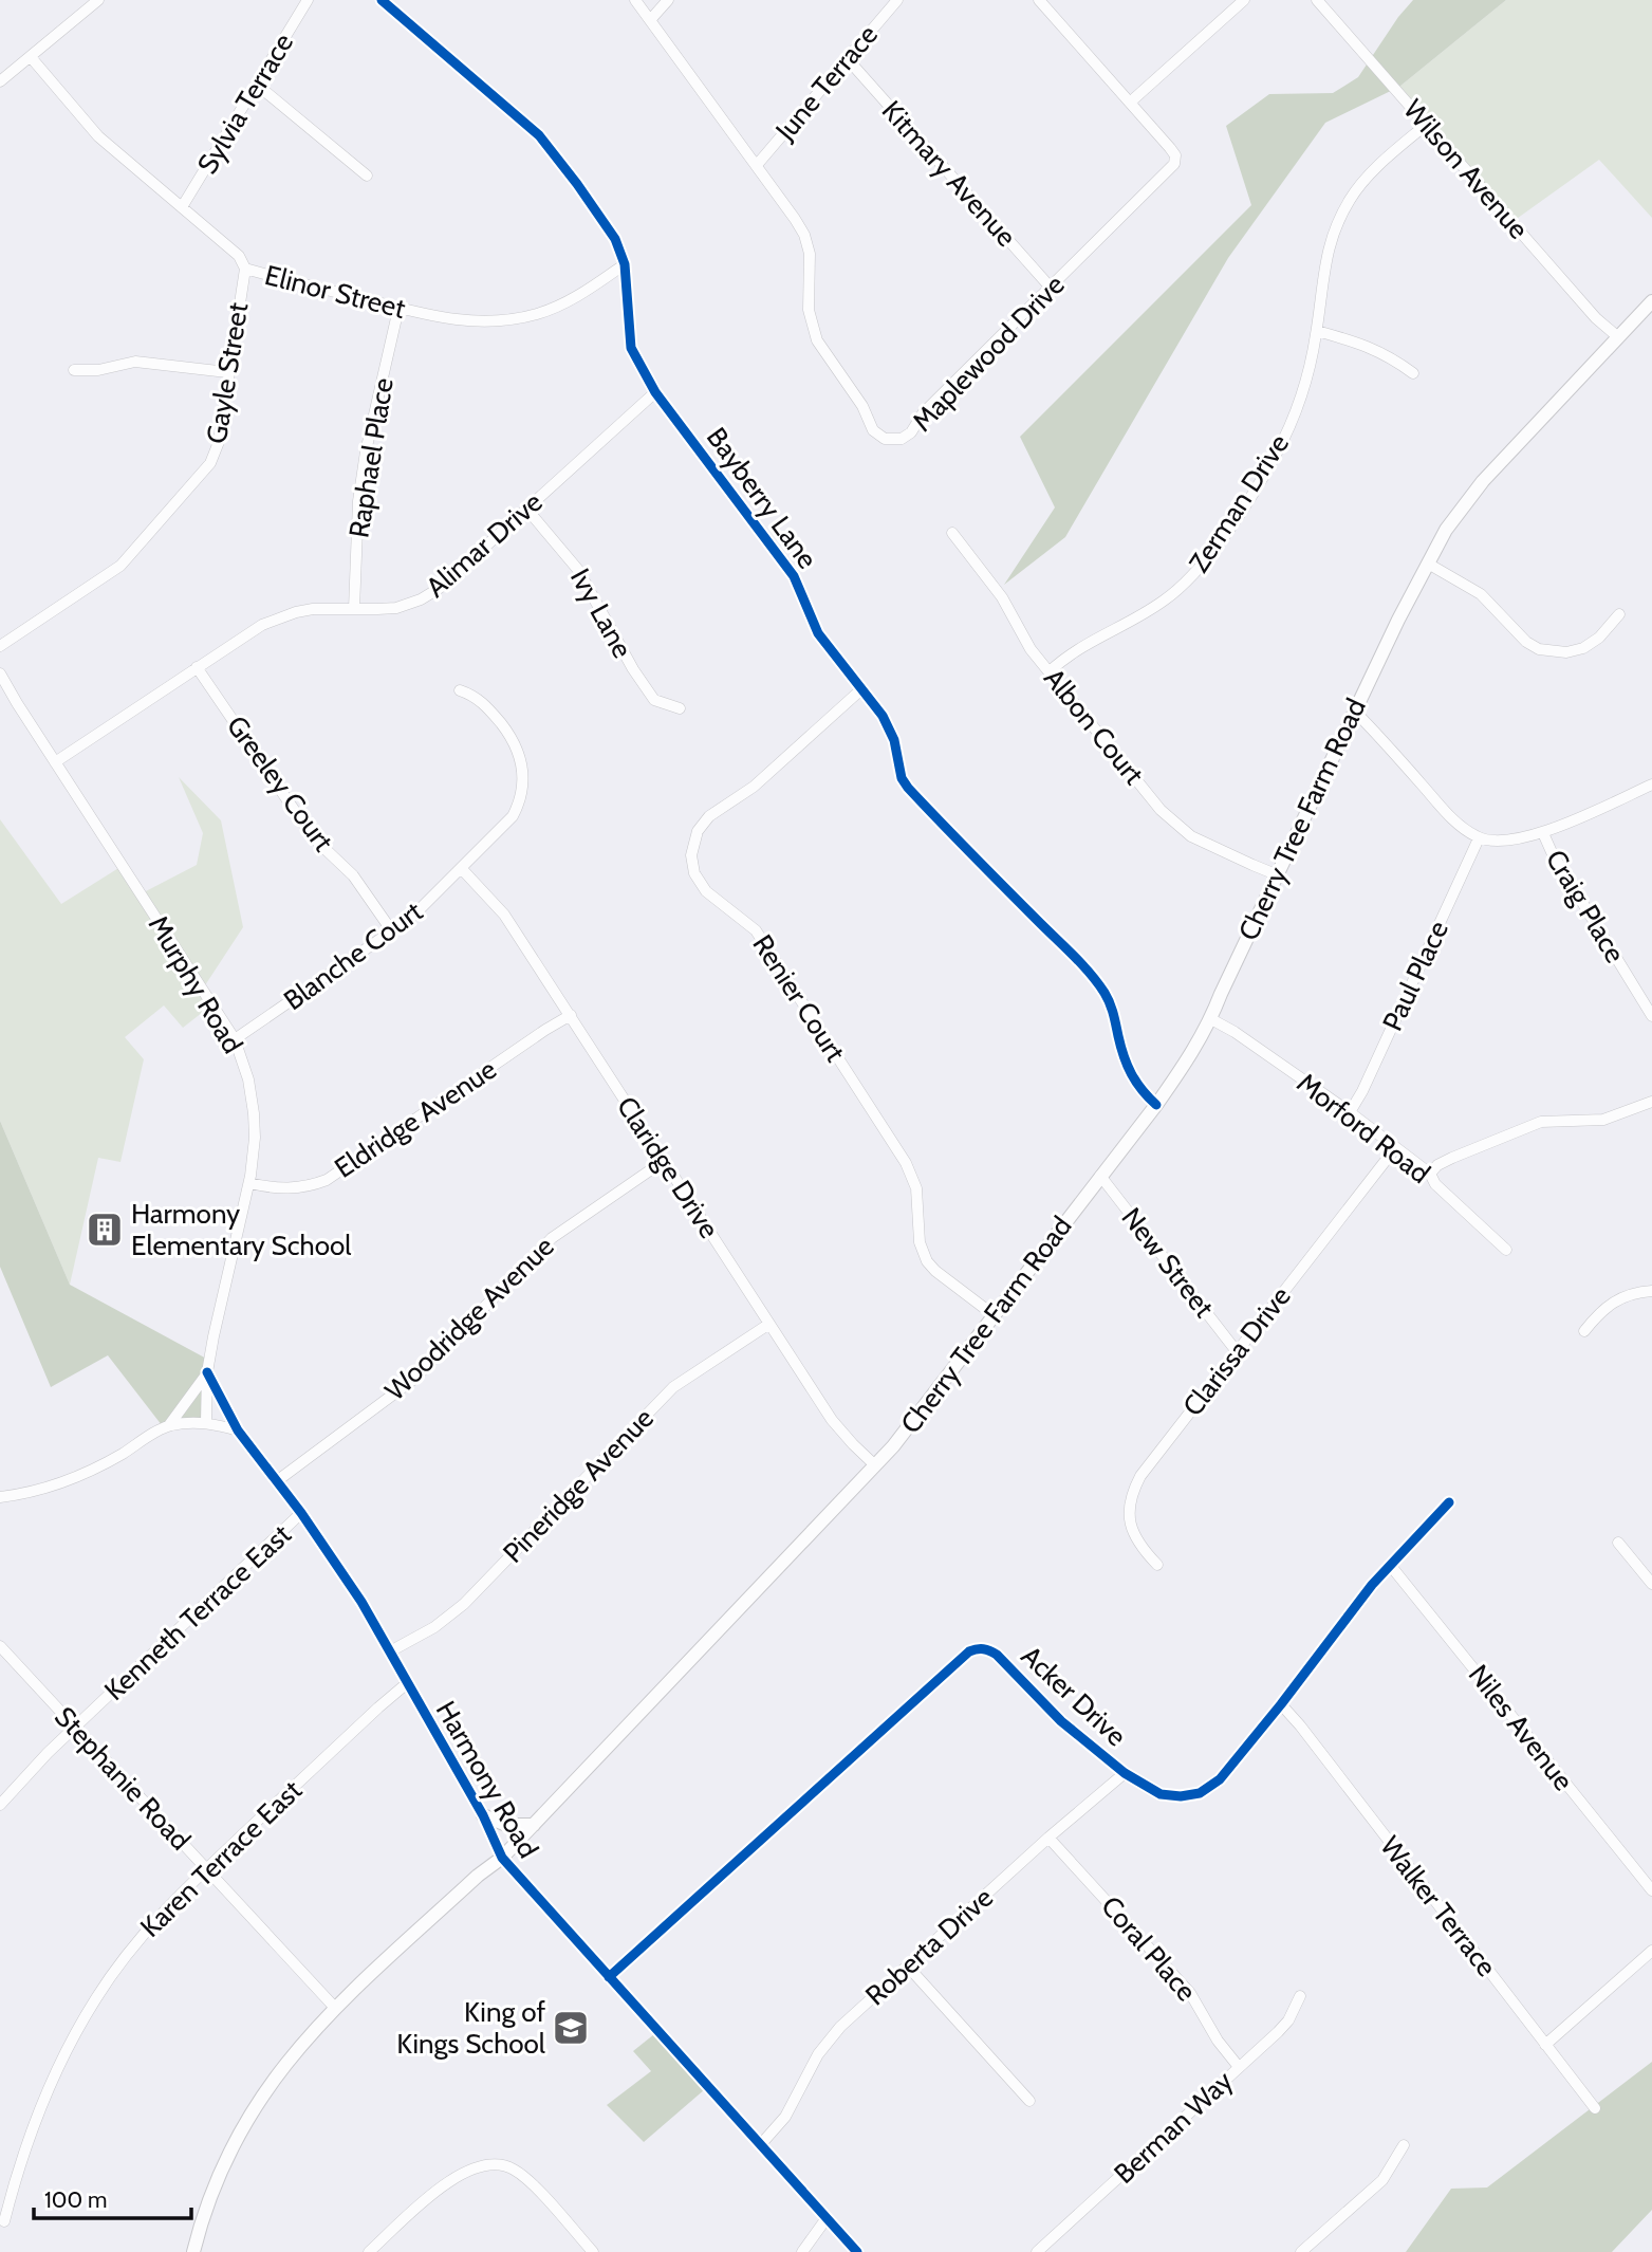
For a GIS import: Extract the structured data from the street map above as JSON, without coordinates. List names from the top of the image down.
{
  "streets": {
    "main road": ["Cherry Tree Farm Road"],
    "street": [
      "June Terrace",
      "Sylvia Terrace",
      "Wilson Avenue",
      "Kitmary Avenue",
      "Elinor Street",
      "Maplewood Drive",
      "Gayle Street",
      "Raphael Place",
      "Bayberry Lane",
      "Zerman Drive",
      "Alimar Drive",
      "Ivy Lane",
      "Albon Court",
      "Greeley Court",
      "Craig Place",
      "Blanche Court",
      "Paul Place",
      "Murphy Road",
      "Renier Court",
      "Eldridge Avenue",
      "Morford Road",
      "Claridge Drive",
      "New Street",
      "Woodridge Avenue",
      "Clarissa Drive",
      "Pineridge Avenue",
      "Kenneth Terrace East",
      "Acker Drive",
      "Niles Avenue",
      "Stephanie Road",
      "Harmony Road",
      "Karen Terrace East",
      "Walker Terrace",
      "Roberta Drive",
      "Coral Place",
      "Berman Way"
    ]
  },
  "crossings": [
    ["June Terrace", "Kitmary Avenue"],
    ["June Terrace", "Maplewood Drive"],
    ["Sylvia Terrace", "Elinor Street"],
    ["Wilson Avenue", "Zerman Drive"],
    ["Wilson Avenue", "Cherry Tree Farm Road"],
    ["Kitmary Avenue", "Maplewood Drive"],
    ["Elinor Street", "Gayle Street"],
    ["Elinor Street", "Raphael Place"],
    ["Elinor Street", "Bayberry Lane"],
    ["Raphael Place", "Alimar Drive"],
    ["Bayberry Lane", "Alimar Drive"],
    ["Bayberry Lane", "Cherry Tree Farm Road"],
    ["Bayberry Lane", "Renier Court"],
    ["Zerman Drive", "Albon Court"],
    ["Alimar Drive", "Ivy Lane"],
    ["Alimar Drive", "Greeley Court"],
    ["Alimar Drive", "Murphy Road"],
    ["Albon Court", "Cherry Tree Farm Road"],
    ["Greeley Court", "Blanche Court"],
    ["Cherry Tree Farm Road", "Renier Court"],
    ["Cherry Tree Farm Road", "Morford Road"],
    ["Cherry Tree Farm Road", "Claridge Drive"],
    ["Cherry Tree Farm Road", "New Street"],
    ["Cherry Tree Farm Road", "Stephanie Road"],
    ["Cherry Tree Farm Road", "Harmony Road"],
    ["Blanche Court", "Murphy Road"],
    ["Blanche Court", "Claridge Drive"],
    ["Paul Place", "Morford Road"],
    ["Murphy Road", "Eldridge Avenue"],
    ["Murphy Road", "Harmony Road"],
    ["Eldridge Avenue", "Claridge Drive"],
    ["Morford Road", "Clarissa Drive"],
    ["Claridge Drive", "Woodridge Avenue"],
    ["Claridge Drive", "Pineridge Avenue"],
    ["New Street", "Clarissa Drive"],
    ["Woodridge Avenue", "Harmony Road"],
    ["Pineridge Avenue", "Harmony Road"],
    ["Kenneth Terrace East", "Stephanie Road"],
    ["Kenneth Terrace East", "Harmony Road"],
    ["Acker Drive", "Niles Avenue"],
    ["Acker Drive", "Harmony Road"],
    ["Acker Drive", "Walker Terrace"],
    ["Acker Drive", "Roberta Drive"],
    ["Stephanie Road", "Karen Terrace East"],
    ["Harmony Road", "Karen Terrace East"],
    ["Harmony Road", "Roberta Drive"],
    ["Roberta Drive", "Coral Place"],
    ["Coral Place", "Berman Way"]
  ],
  "places": {
    "building": ["Harmony Elementary School"],
    "school or university": ["King of Kings School"]
  },
  "scale_bar": "100 m"
}
